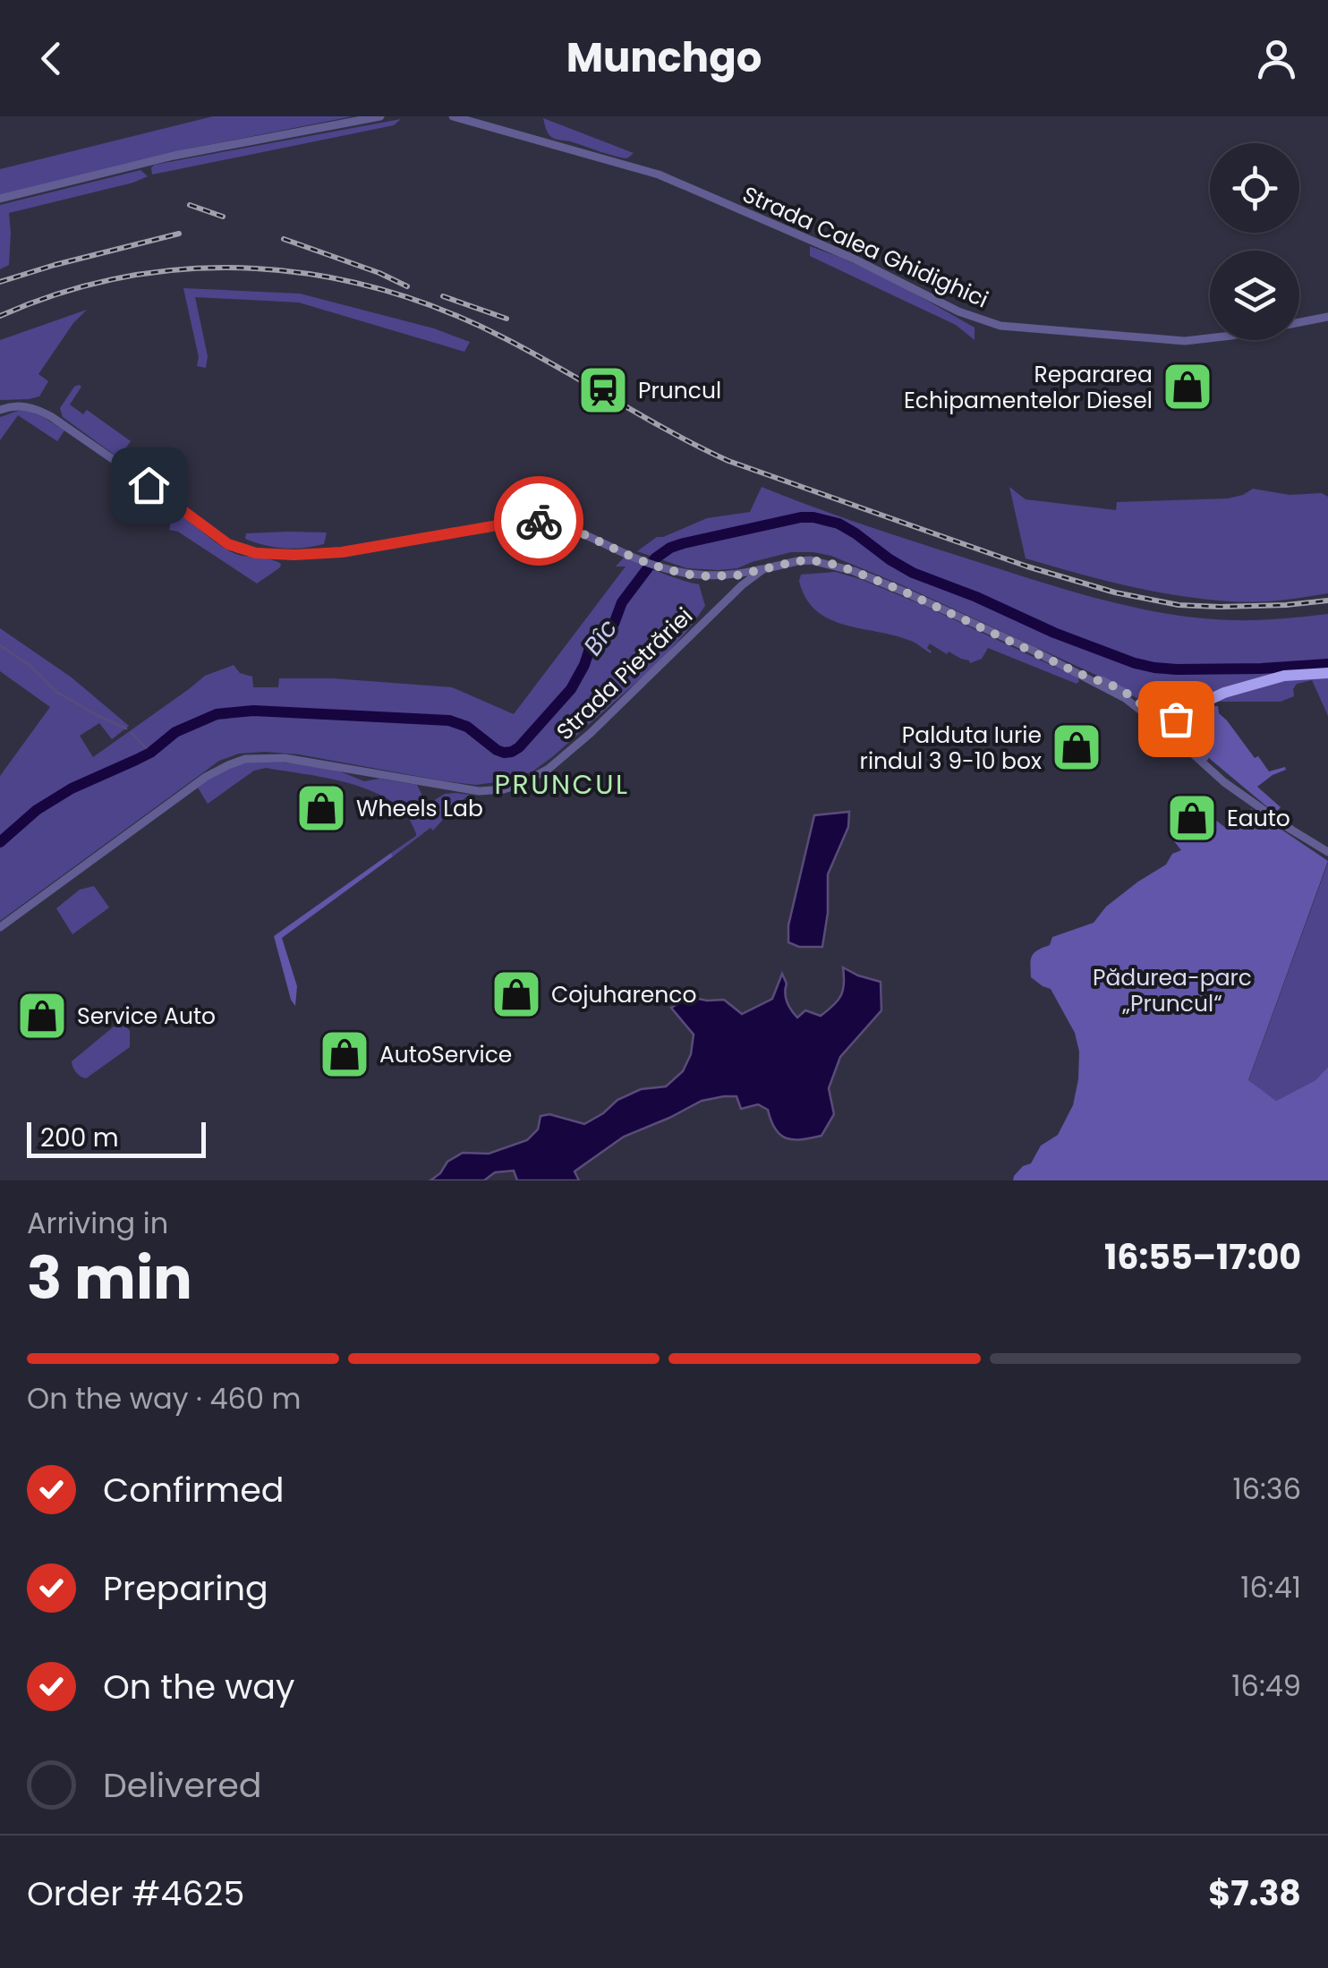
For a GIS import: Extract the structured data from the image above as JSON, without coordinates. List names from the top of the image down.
{
  "streets": {
    "street": ["Strada Calea Ghidighici", "Strada Pietrăriei"]
  },
  "districts": ["PRUNCUL"],
  "water": ["Bîc"],
  "parks": ["Pădurea-parc „Pruncul“"],
  "places": {
    "shop": [
      "Repararea Echipamentelor Diesel",
      "Palduta Iurie rindul 3 9-10 box",
      "Wheels Lab",
      "Eauto",
      "Cojuharenco",
      "Service Auto",
      "AutoService"
    ],
    "station": ["Pruncul"]
  },
  "scale_bar": "200 m",
  "page": {
    "header": "Munchgo",
    "scale": "200 m",
    "heading": ["3 min", "Arriving in", "16:55–17:00"],
    "panel": ["Order #4625", "$7.38"],
    "bar": "On the way · 460 m",
    "list": [
      ["Confirmed", "16:36"],
      ["Preparing", "16:41"],
      ["On the way", "16:49"],
      "Delivered"
    ]
  }
}
